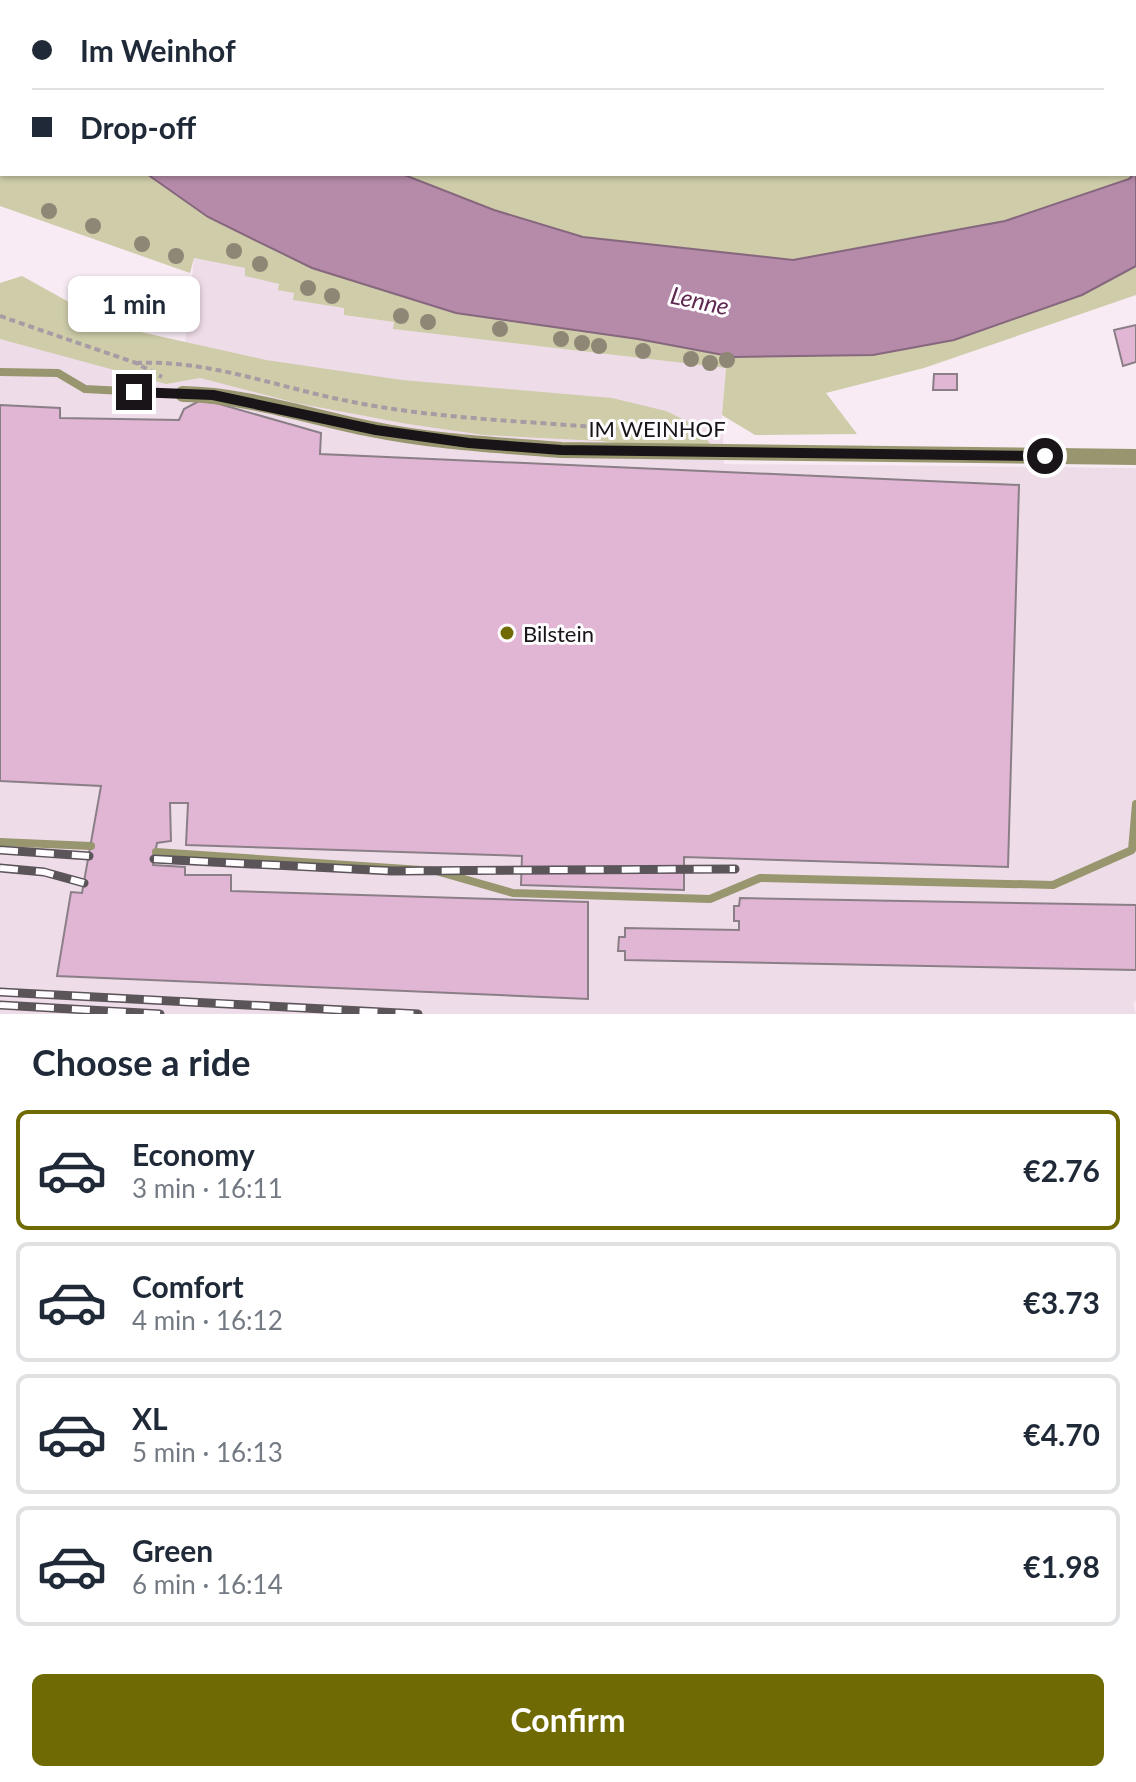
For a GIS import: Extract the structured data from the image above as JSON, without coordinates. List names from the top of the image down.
{
  "streets": {
    "street": ["IM WEINHOF"]
  },
  "water": ["Lenne"],
  "places": ["Bilstein"],
  "page": {
    "banner": ["Im Weinhof", "Drop-off"],
    "bubble": "1 min",
    "heading": "Choose a ride",
    "list": [
      {
        "name": "Economy",
        "note": "3 min · 16:11",
        "value": "€2.76"
      },
      {
        "name": "Comfort",
        "note": "4 min · 16:12",
        "value": "€3.73"
      },
      {
        "name": "XL",
        "note": "5 min · 16:13",
        "value": "€4.70"
      },
      {
        "name": "Green",
        "note": "6 min · 16:14",
        "value": "€1.98"
      }
    ],
    "buttons": "Confirm"
  }
}
